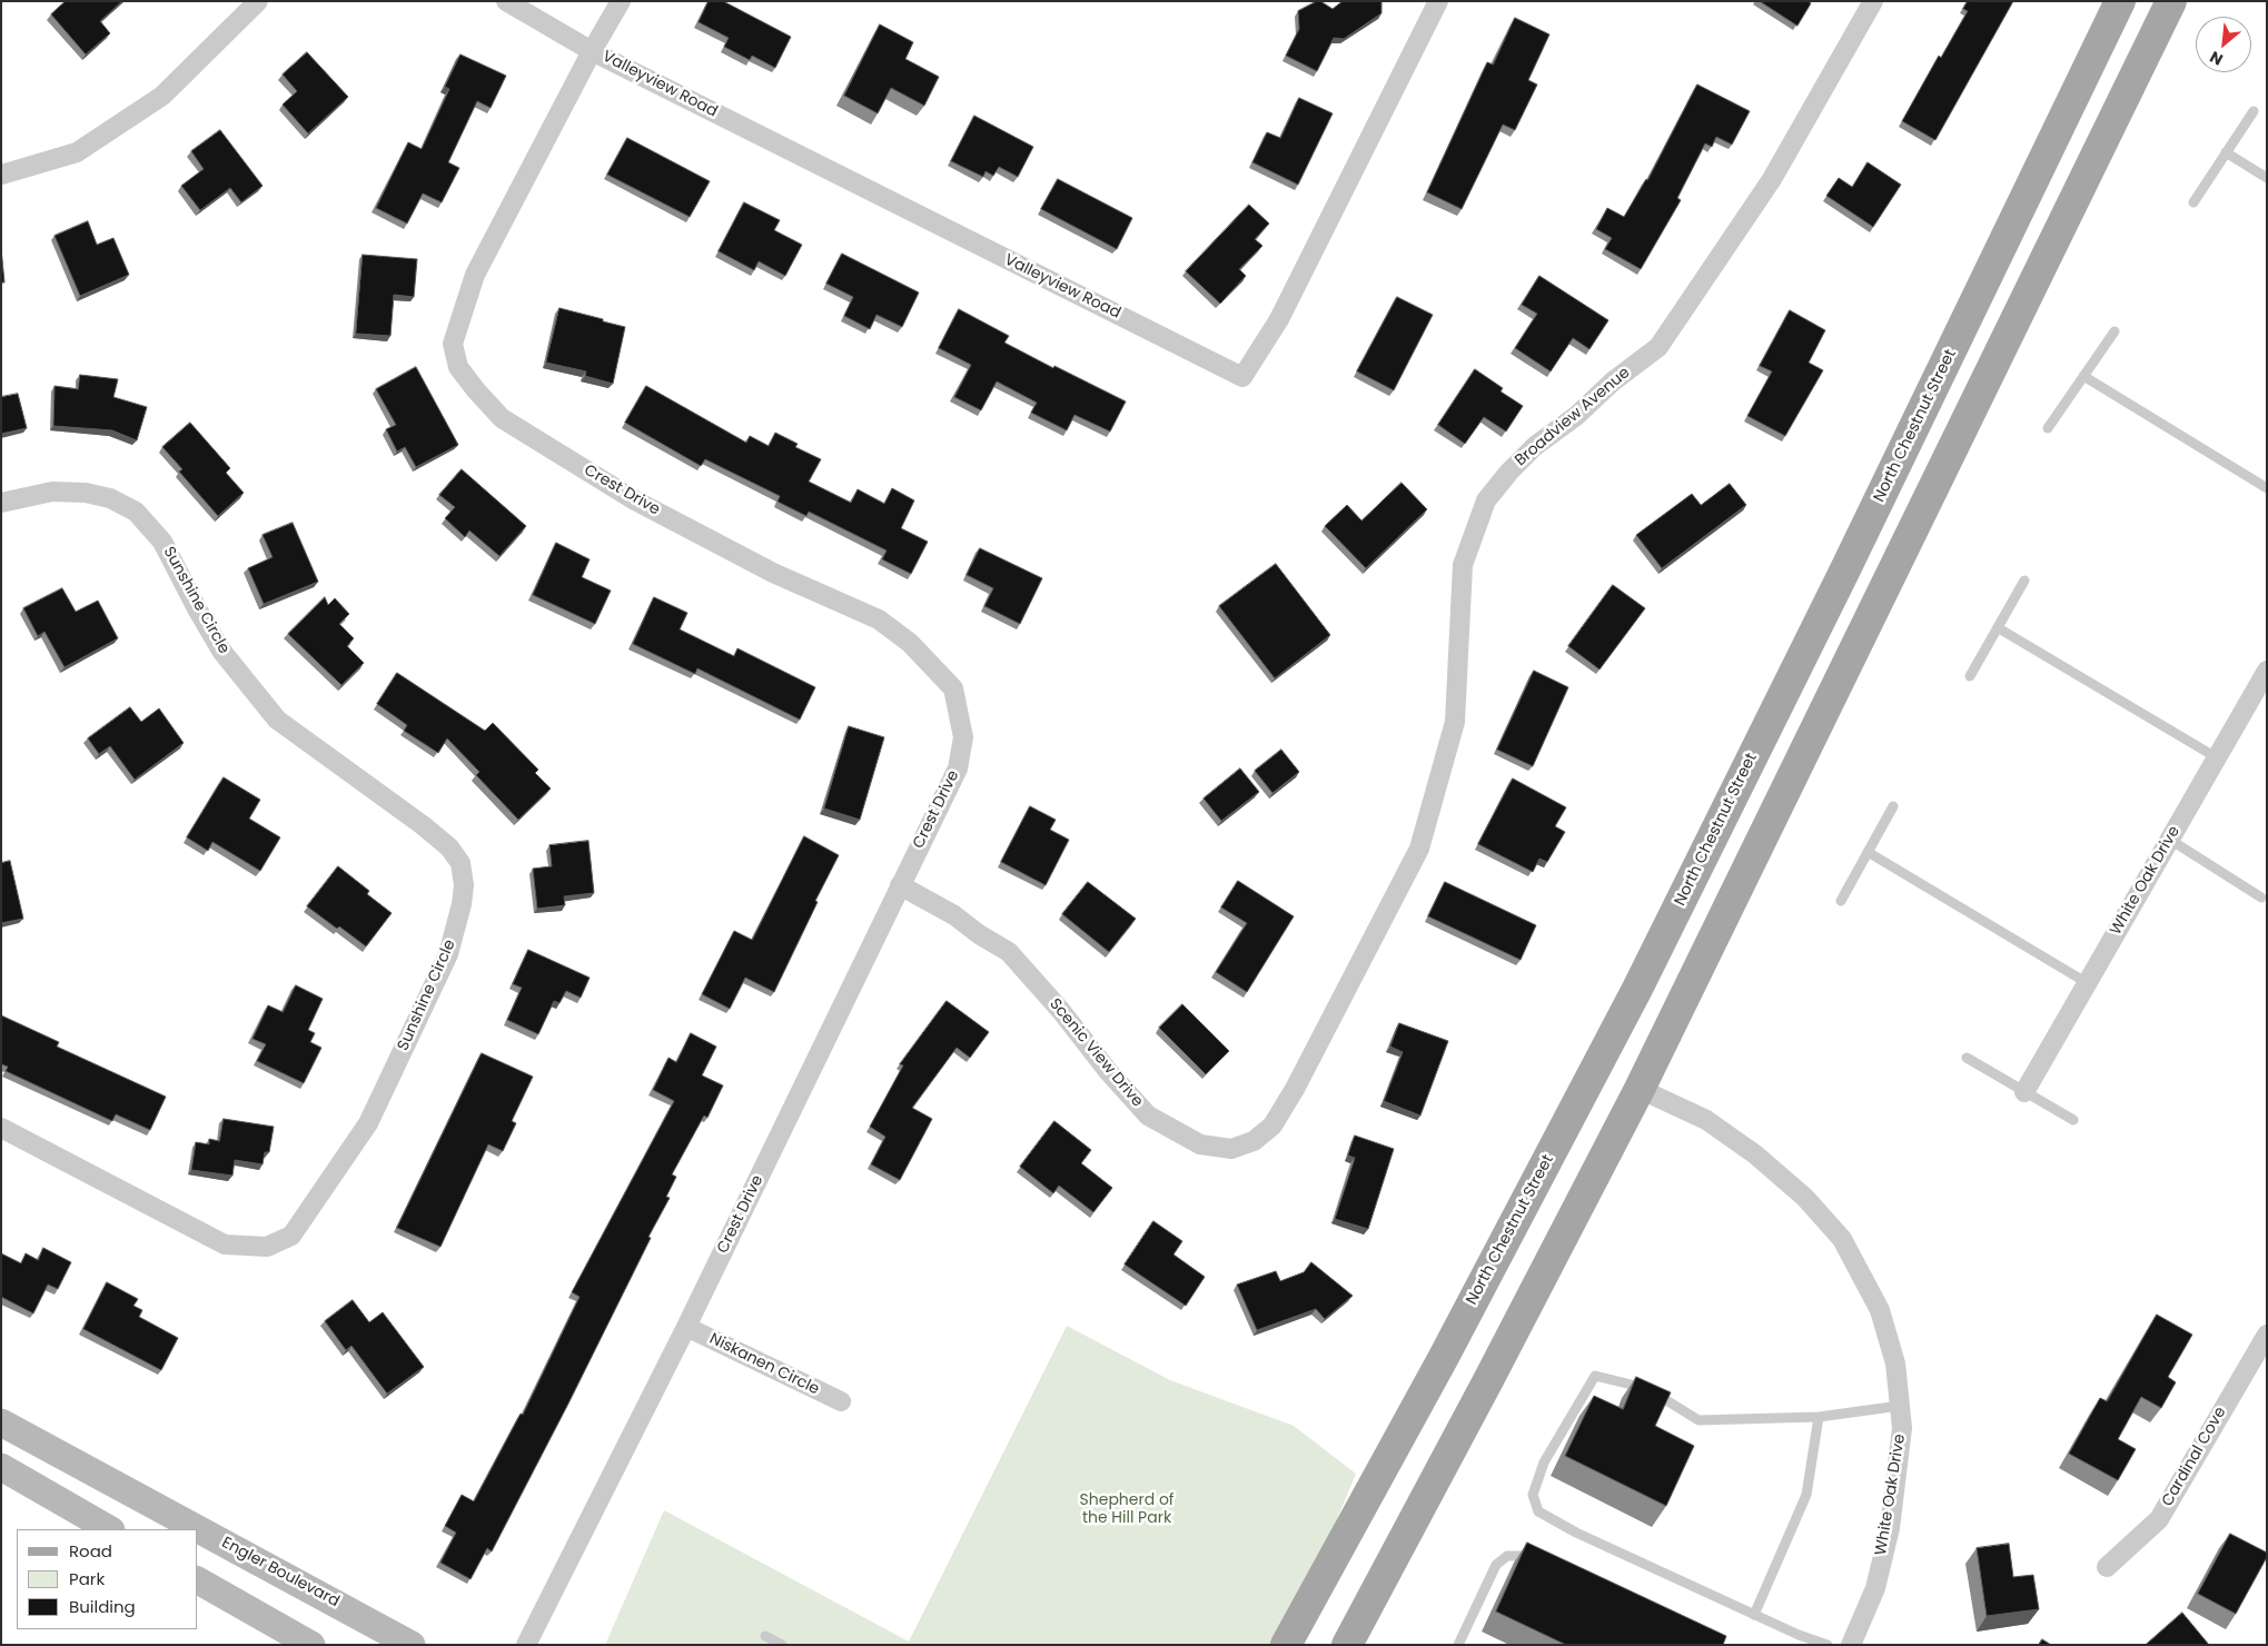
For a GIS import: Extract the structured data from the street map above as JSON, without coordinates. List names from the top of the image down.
{
  "streets": {
    "main road": ["North Chestnut Street", "Engler Boulevard"],
    "street": [
      "Valleyview Road",
      "Broadview Avenue",
      "Crest Drive",
      "Sunshine Circle",
      "White Oak Drive",
      "Scenic View Drive",
      "Niskanen Circle",
      "Cardinal Cove"
    ]
  },
  "crossings": [
    ["Valleyview Road", "Crest Drive"],
    ["Broadview Avenue", "Scenic View Drive"],
    ["Crest Drive", "Scenic View Drive"],
    ["Crest Drive", "Niskanen Circle"]
  ],
  "parks": ["Shepherd of the Hill Park"],
  "legend": ["Road", "Park", "Building"],
  "north": "bottom left"
}
